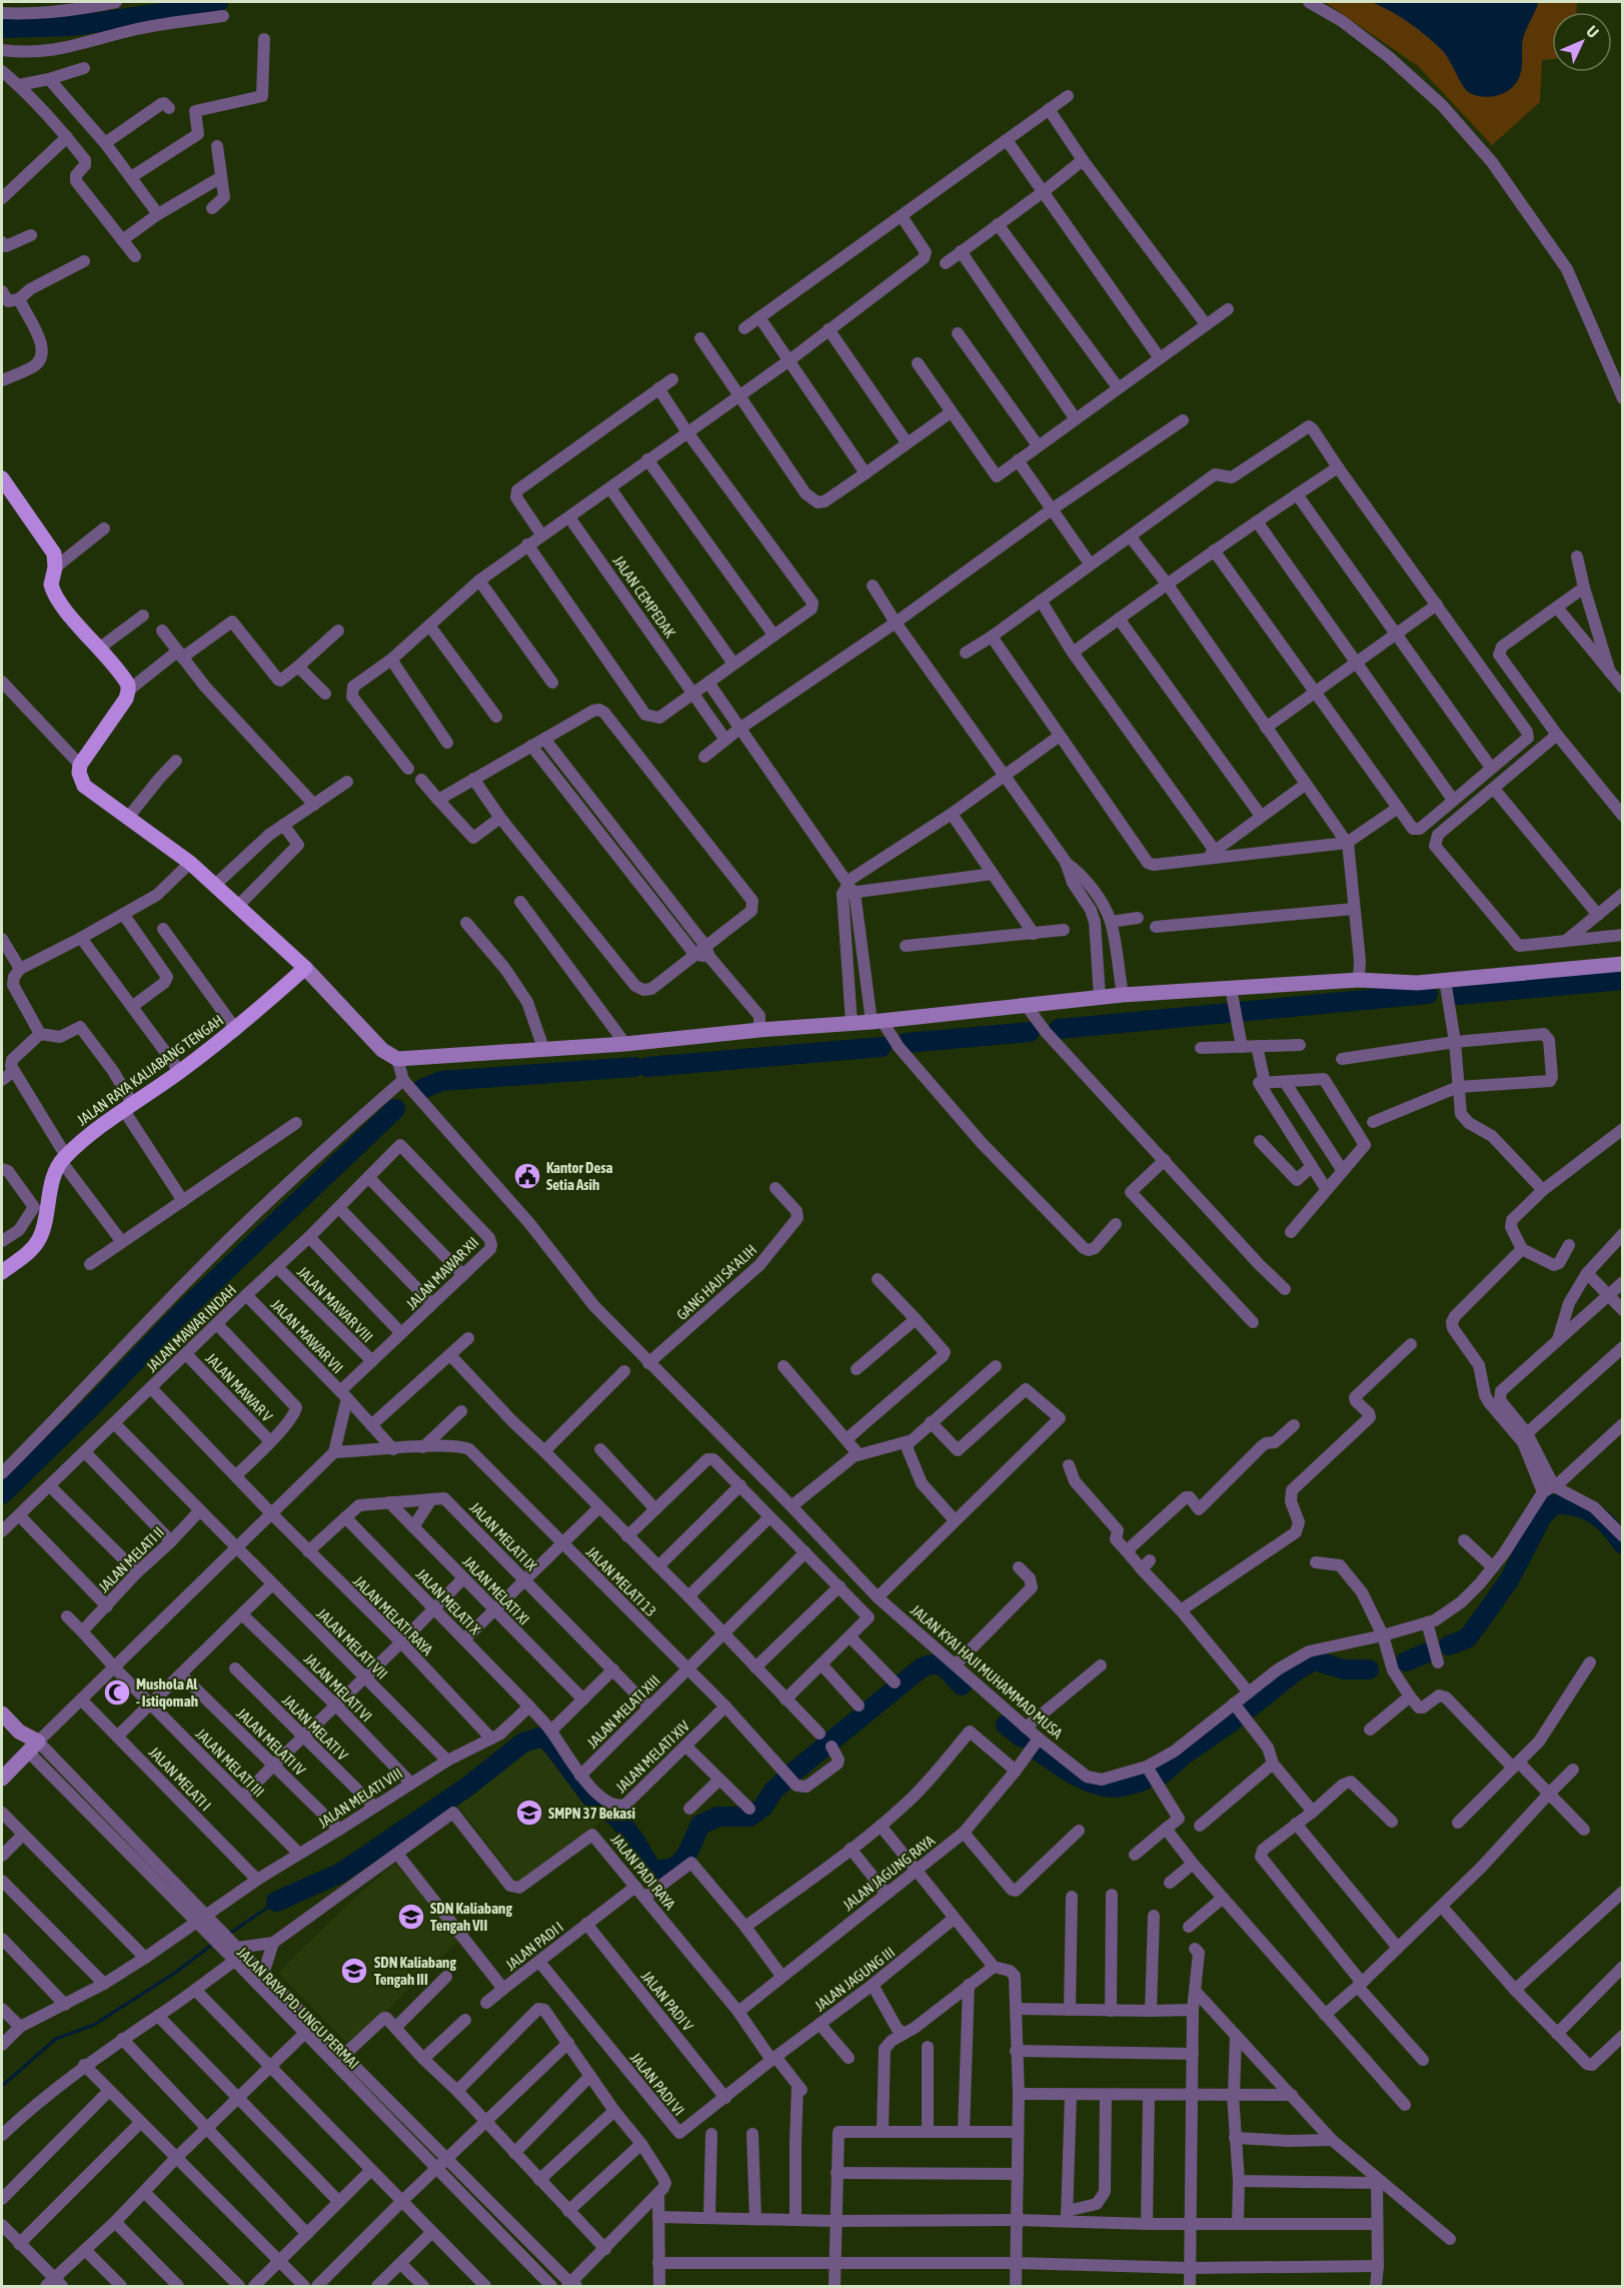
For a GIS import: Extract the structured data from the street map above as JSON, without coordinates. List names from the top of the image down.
{
  "streets": {
    "main road": ["JALAN RAYA KALIABANG TENGAH"],
    "street": [
      "JALAN CEMPEDAK",
      "JALAN MAWAR XII",
      "GANG HAJI SA'ALIH",
      "JALAN MAWAR VIII",
      "JALAN MAWAR INDAH",
      "JALAN MAWAR VII",
      "JALAN MAWAR V",
      "JALAN MELATI IX",
      "JALAN MELATI II",
      "JALAN MELATI 13",
      "JALAN MELATI XI",
      "JALAN MELATI X",
      "JALAN MELATI RAYA",
      "JALAN MELATI VII",
      "JALAN KYAI HAJI MUHAMMAD MUSA",
      "JALAN MELATI VI",
      "JALAN MELATI XIII",
      "JALAN MELATI V",
      "JALAN MELATI IV",
      "JALAN MELATI XIV",
      "JALAN MELATI III",
      "JALAN MELATI I",
      "JALAN MELATI VIII",
      "JALAN PADI RAYA",
      "JALAN JAGUNG RAYA",
      "JALAN PADI I",
      "JALAN JAGUNG III",
      "JALAN PADI V",
      "JALAN RAYA PD. UNGU PERMAI",
      "JALAN PADI VI"
    ]
  },
  "crossings": [
    ["JALAN MAWAR XII", "JALAN MAWAR VIII"],
    ["JALAN MAWAR XII", "JALAN MAWAR INDAH"],
    ["JALAN MAWAR XII", "JALAN MAWAR VII"],
    ["GANG HAJI SA'ALIH", "JALAN KYAI HAJI MUHAMMAD MUSA"],
    ["JALAN MAWAR VIII", "JALAN MAWAR INDAH"],
    ["JALAN MAWAR INDAH", "JALAN MAWAR VII"],
    ["JALAN MAWAR INDAH", "JALAN MAWAR V"],
    ["JALAN MAWAR INDAH", "JALAN MELATI RAYA"],
    ["JALAN MAWAR VII", "JALAN MELATI 13"],
    ["JALAN MELATI IX", "JALAN MELATI XI"],
    ["JALAN MELATI IX", "JALAN MELATI X"],
    ["JALAN MELATI IX", "JALAN MELATI RAYA"],
    ["JALAN MELATI IX", "JALAN MELATI XIII"],
    ["JALAN MELATI 13", "JALAN MELATI XIII"],
    ["JALAN MELATI 13", "JALAN MELATI XIV"],
    ["JALAN MELATI X", "JALAN MELATI XIV"],
    ["JALAN MELATI X", "JALAN MELATI VIII"],
    ["JALAN MELATI RAYA", "JALAN MELATI VIII"],
    ["JALAN MELATI VII", "JALAN MELATI VIII"],
    ["JALAN KYAI HAJI MUHAMMAD MUSA", "JALAN JAGUNG RAYA"],
    ["JALAN MELATI VI", "JALAN MELATI VIII"],
    ["JALAN MELATI XIII", "JALAN MELATI XIV"],
    ["JALAN MELATI V", "JALAN MELATI VIII"],
    ["JALAN MELATI IV", "JALAN MELATI VIII"],
    ["JALAN MELATI XIV", "JALAN MELATI VIII"],
    ["JALAN MELATI III", "JALAN MELATI VIII"],
    ["JALAN MELATI I", "JALAN MELATI VIII"],
    ["JALAN MELATI VIII", "JALAN RAYA PD. UNGU PERMAI"],
    ["JALAN PADI RAYA", "JALAN JAGUNG RAYA"],
    ["JALAN PADI RAYA", "JALAN PADI I"],
    ["JALAN PADI RAYA", "JALAN JAGUNG III"],
    ["JALAN PADI RAYA", "JALAN RAYA PD. UNGU PERMAI"],
    ["JALAN PADI RAYA", "JALAN PADI VI"],
    ["JALAN PADI I", "JALAN PADI V"],
    ["JALAN PADI I", "JALAN PADI VI"],
    ["JALAN JAGUNG III", "JALAN PADI VI"],
    ["JALAN PADI V", "JALAN PADI VI"]
  ],
  "places": {
    "public building": ["Kantor Desa Setia Asih"],
    "mosque": ["Mushola Al - Istiqomah"],
    "school or university": ["SMPN 37 Bekasi", "SDN Kaliabang Tengah VII", "SDN Kaliabang Tengah III"]
  },
  "north": "top right"
}
